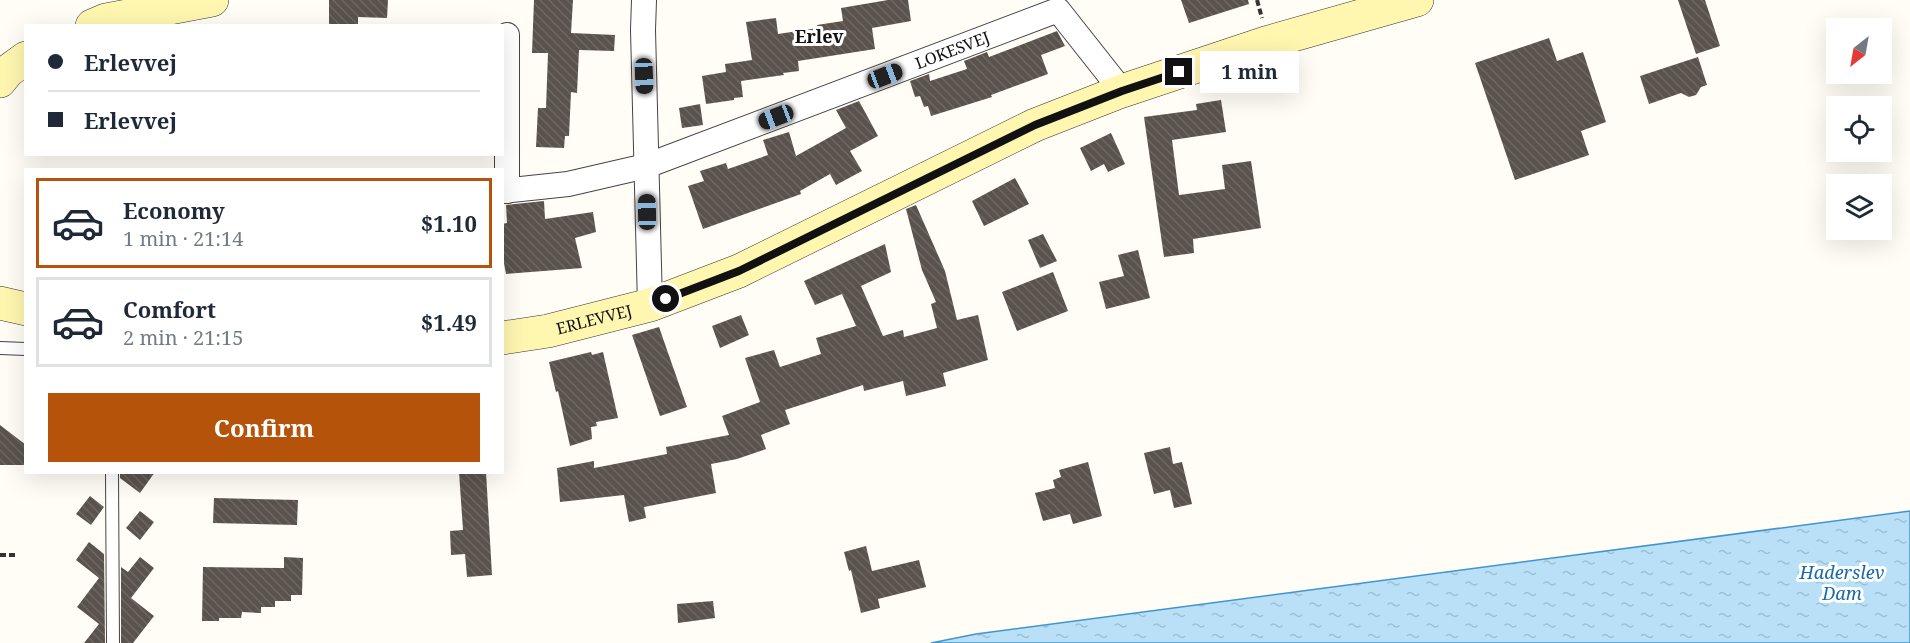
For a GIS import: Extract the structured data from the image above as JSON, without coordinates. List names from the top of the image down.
{
  "streets": {
    "street": ["LOKESVEJ", "ERLEVVEJ"]
  },
  "crossings": [
    ["LOKESVEJ", "ERLEVVEJ"]
  ],
  "districts": ["Erlev"],
  "water": ["Haderslev Dam"],
  "north": "bottom left",
  "page": {
    "banner": ["Erlevvej", "Erlevvej"],
    "bubble": "1 min",
    "list": [
      {
        "name": "Economy",
        "note": "1 min · 21:14",
        "value": "$1.10"
      },
      {
        "name": "Comfort",
        "note": "2 min · 21:15",
        "value": "$1.49"
      }
    ],
    "buttons": "Confirm"
  }
}
